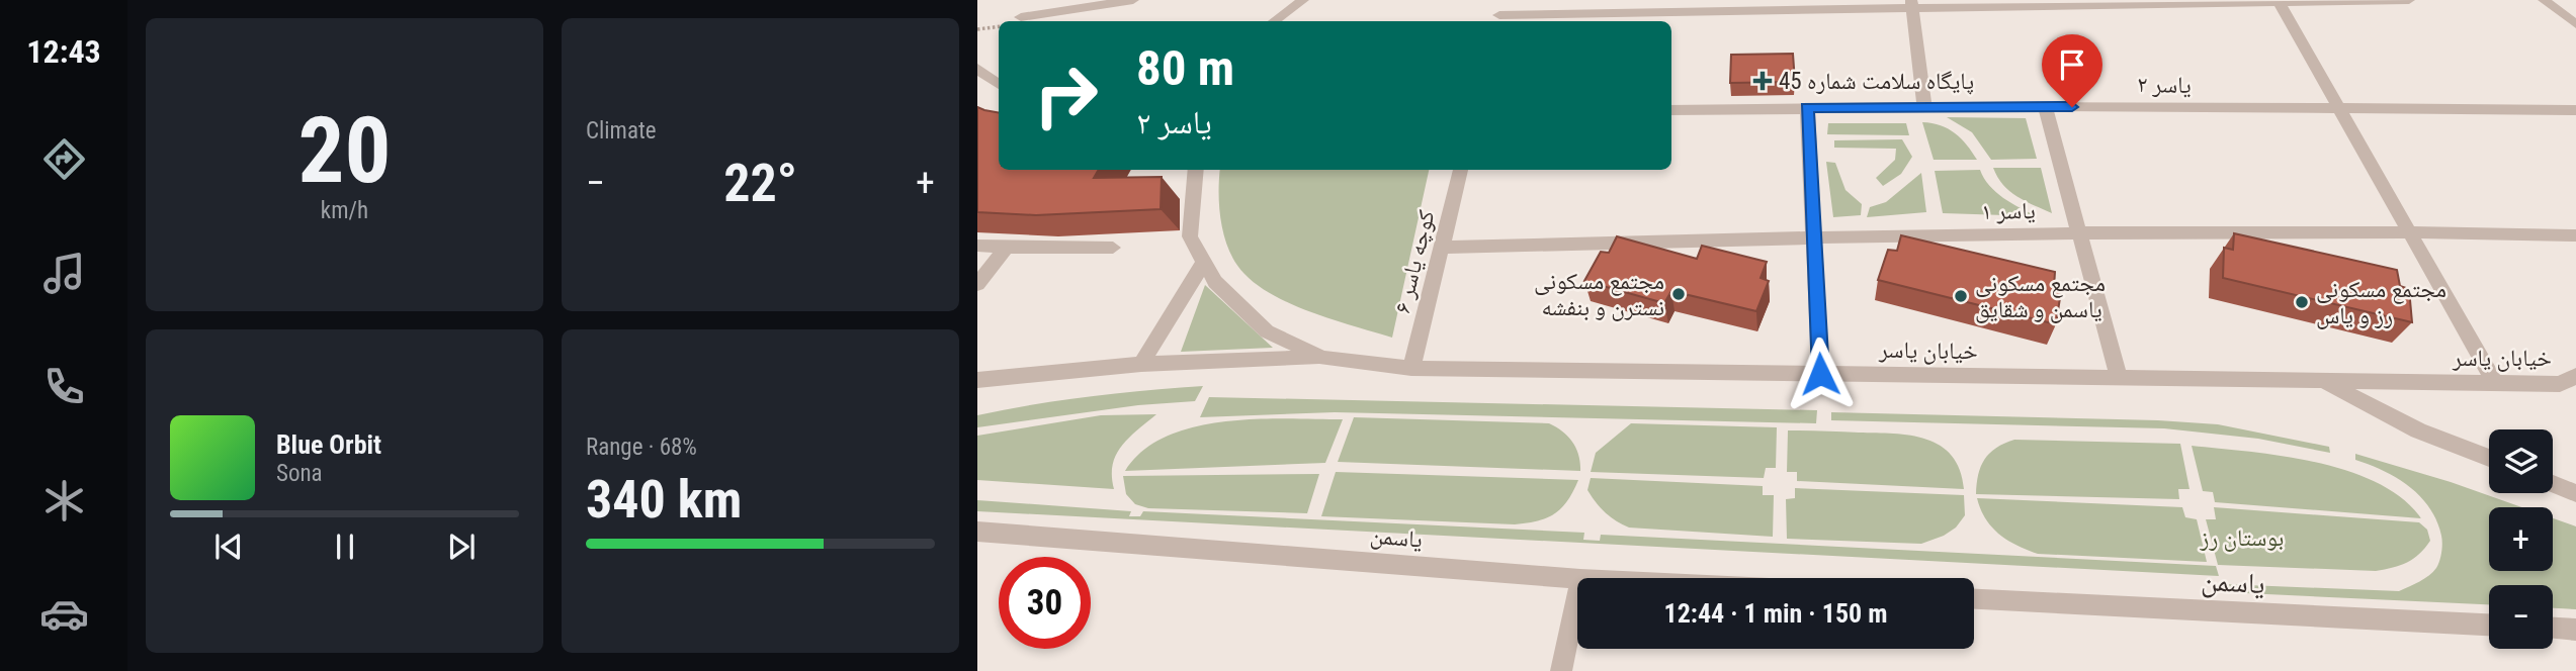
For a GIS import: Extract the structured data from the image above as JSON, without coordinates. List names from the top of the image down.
{
  "streets": {
    "street": [
      "یاسر ۲",
      "یاسر ۱",
      "کوچه یاسر ۶",
      "خیابان یاسر",
      "یاسمن"
    ]
  },
  "crossings": [
    ["یاسر ۱", "کوچه یاسر ۶"],
    ["کوچه یاسر ۶", "خیابان یاسر"]
  ],
  "parks": ["بوستان رز"],
  "places": {
    "health": ["پایگاه سلامت شماره 45"],
    "other": ["مجتمع مسکونی نسترن و بنفشه", "مجتمع مسکونی یاسمن و شقایق", "مجتمع مسکونی رز و یاس"]
  },
  "page": {
    "tabs": "12:43",
    "tile": [
      ["20", "km/h"],
      "Climate",
      ["Range · 68%", "340 km"]
    ],
    "turn": ["80 m", "یاسر ۲"],
    "heat": ["−", "22°", "+"],
    "song": ["Blue Orbit", "Sona"],
    "map_buttons": ["+", "−"],
    "limit": "30",
    "trip": "12:44 · 1 min · 150 m"
  }
}
